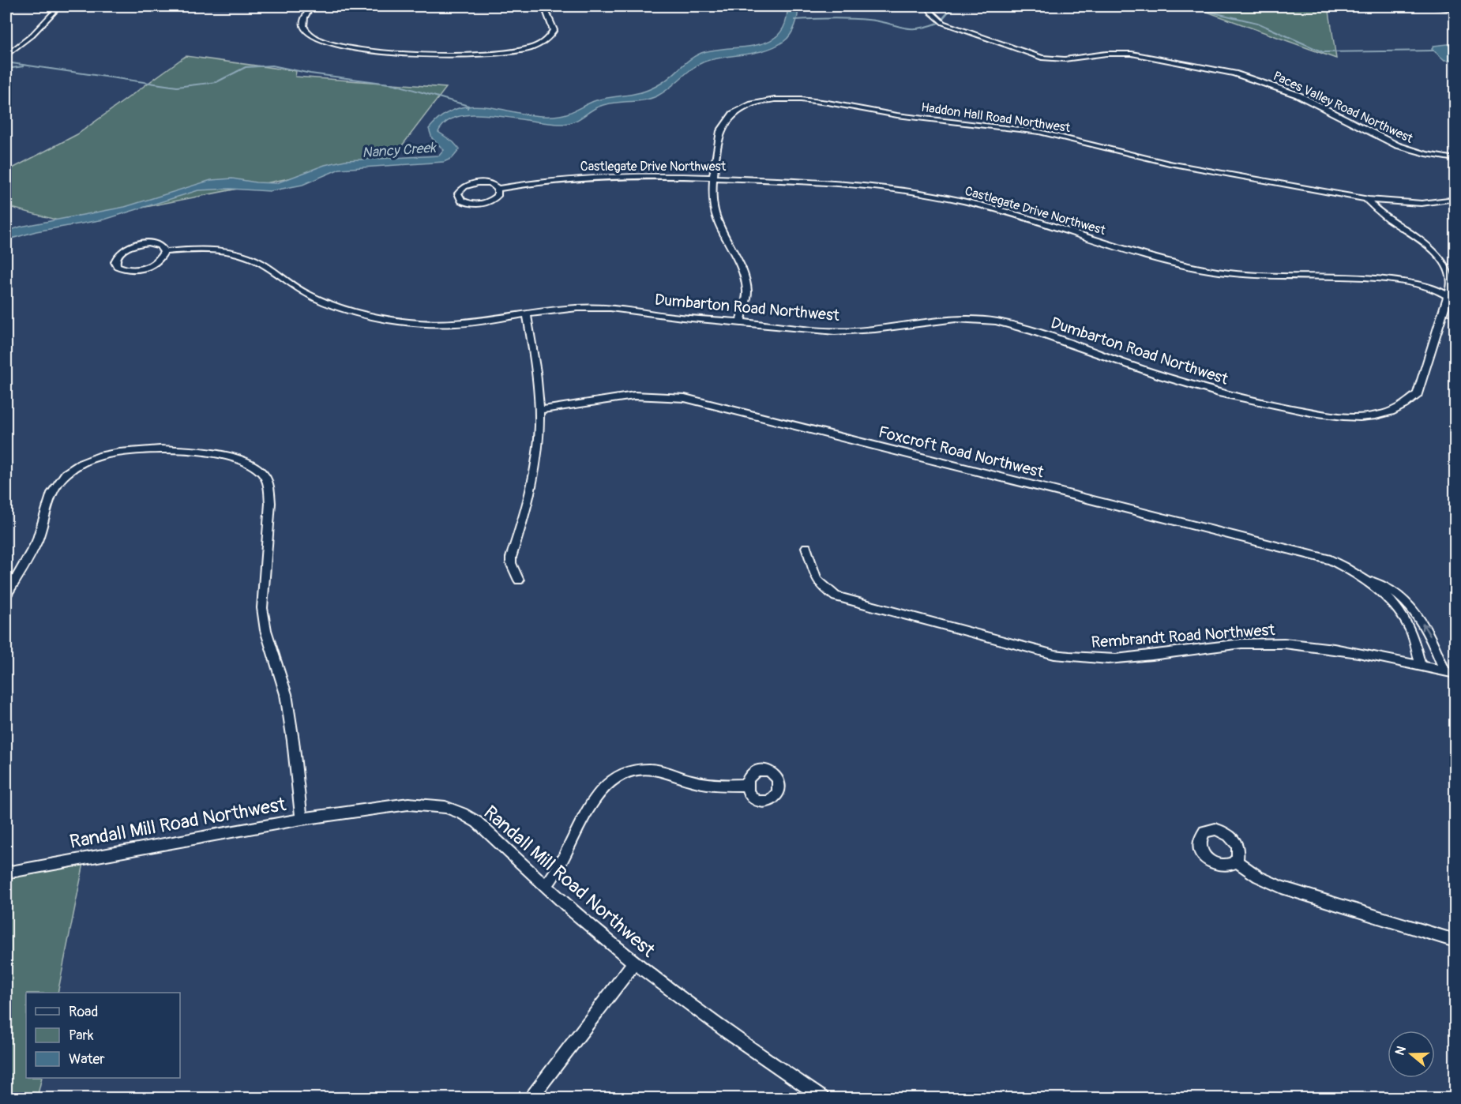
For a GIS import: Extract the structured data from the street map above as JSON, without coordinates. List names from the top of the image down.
{
  "streets": {
    "street": [
      "Paces Valley Road Northwest",
      "Haddon Hall Road Northwest",
      "Castlegate Drive Northwest",
      "Dumbarton Road Northwest",
      "Foxcroft Road Northwest",
      "Rembrandt Road Northwest",
      "Randall Mill Road Northwest"
    ]
  },
  "crossings": [
    ["Haddon Hall Road Northwest", "Castlegate Drive Northwest"],
    ["Haddon Hall Road Northwest", "Dumbarton Road Northwest"],
    ["Castlegate Drive Northwest", "Dumbarton Road Northwest"],
    ["Foxcroft Road Northwest", "Rembrandt Road Northwest"]
  ],
  "water": ["Nancy Creek"],
  "legend": ["Road", "Park", "Water"],
  "north": "left"
}
